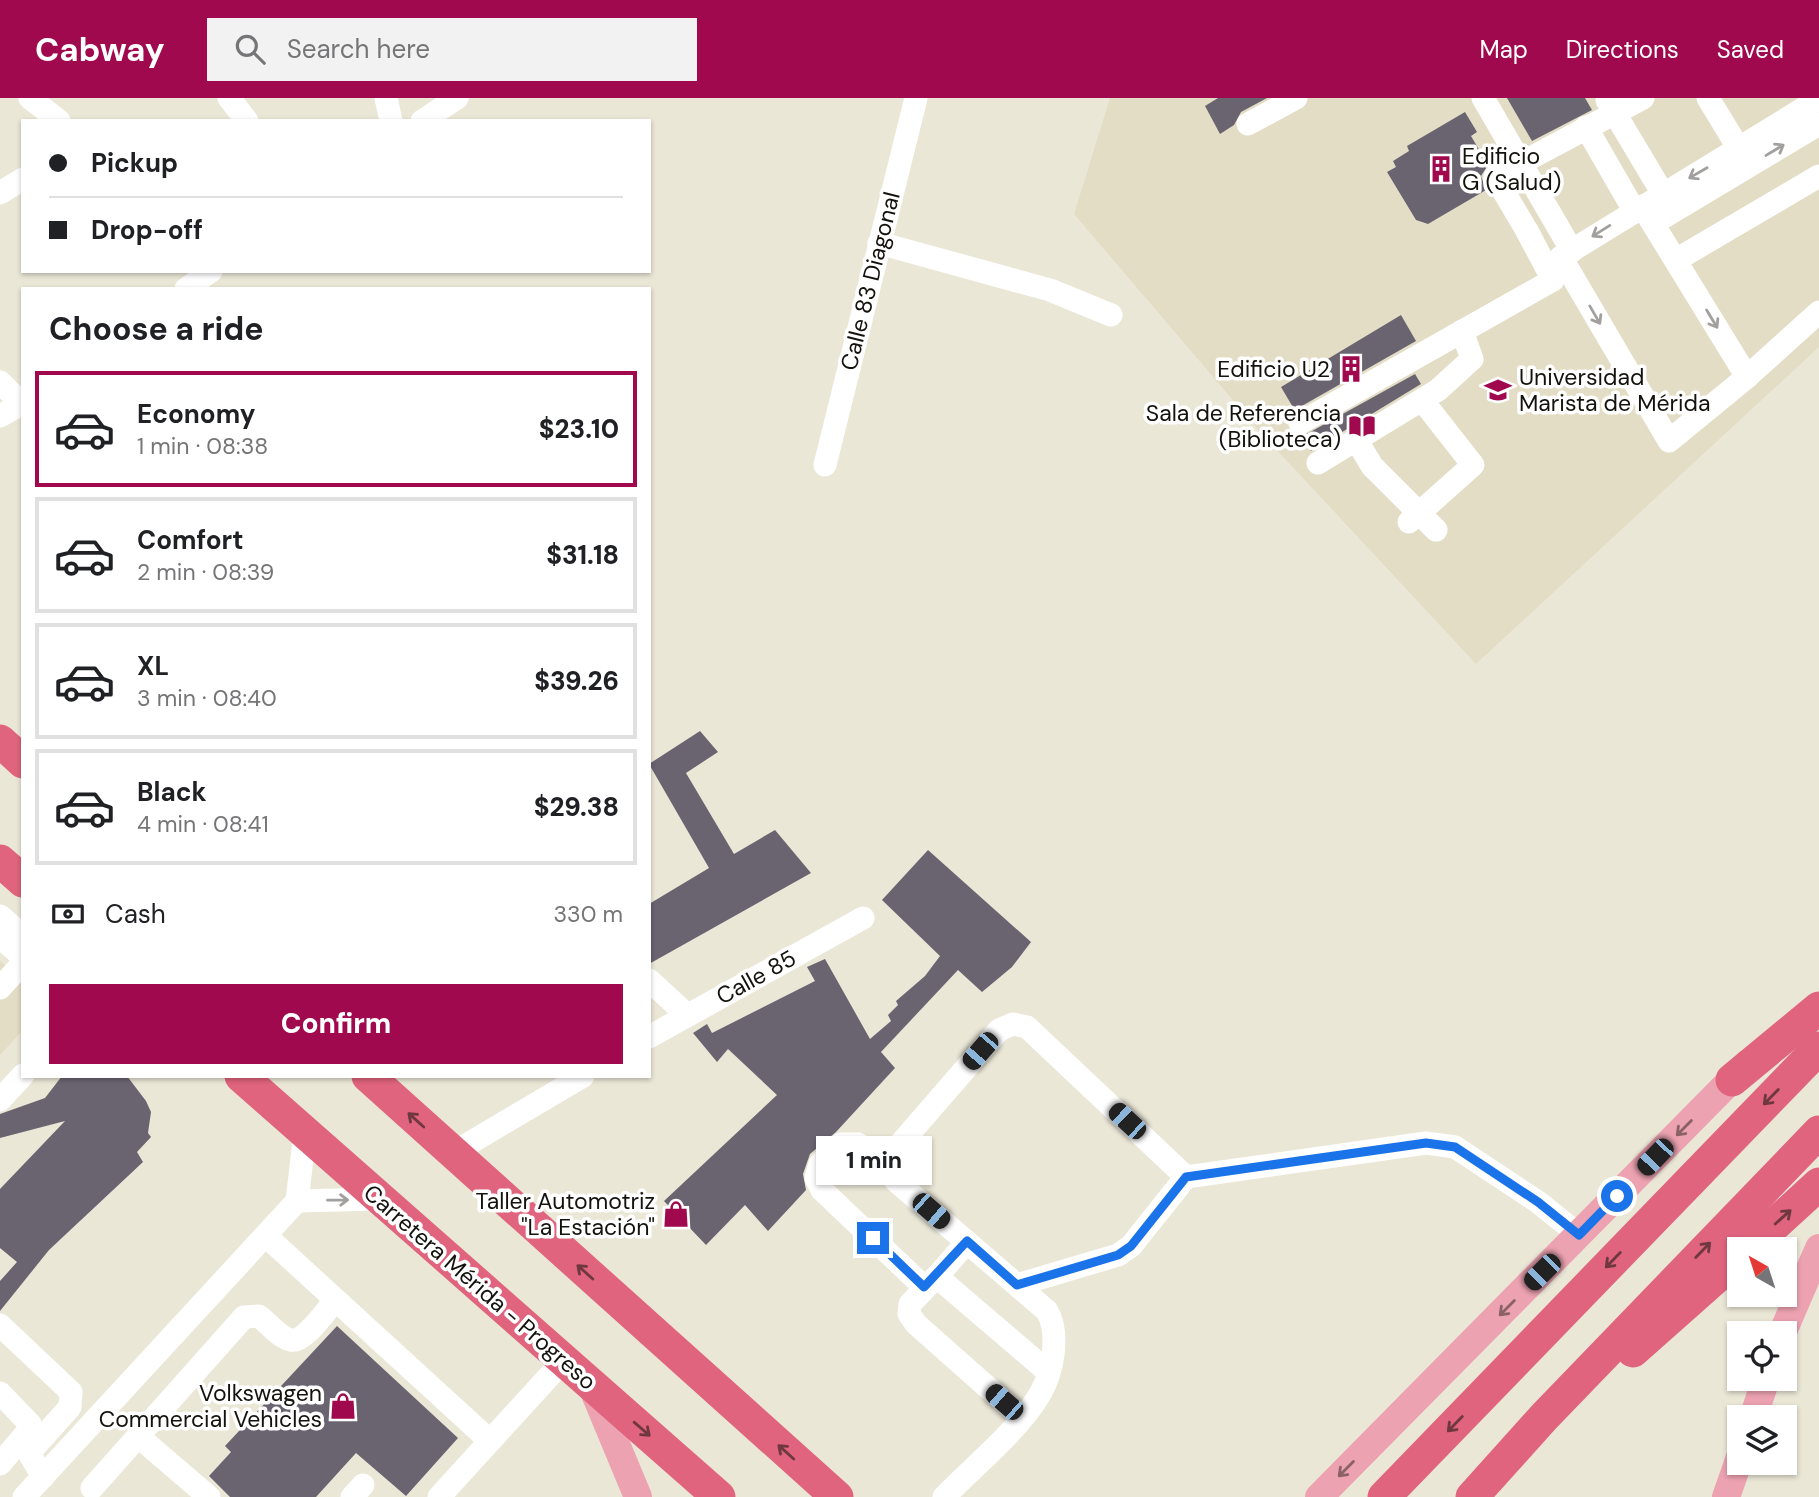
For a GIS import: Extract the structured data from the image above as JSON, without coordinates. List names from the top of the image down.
{
  "streets": {
    "highway": ["Carretera Mérida - Progreso"],
    "street": ["Calle 83 Diagonal", "Calle 85"]
  },
  "places": {
    "building": ["Edificio G (Salud)", "Edificio U2"],
    "school or university": ["Universidad Marista de Mérida"],
    "library": ["Sala de Referencia (Biblioteca)"],
    "shop": ["Taller Automotriz \"La Estación\"", "Volkswagen Commercial Vehicles"]
  },
  "north": "top left",
  "page": {
    "header": "Cabway",
    "search": "Search here",
    "nav": ["Map", "Directions", "Saved"],
    "banner": ["Pickup", "Drop-off"],
    "heading": "Choose a ride",
    "list": [
      {
        "name": "Economy",
        "note": "1 min · 08:38",
        "value": "$23.10"
      },
      {
        "name": "Comfort",
        "note": "2 min · 08:39",
        "value": "$31.18"
      },
      {
        "name": "XL",
        "note": "3 min · 08:40",
        "value": "$39.26"
      },
      {
        "name": "Black",
        "note": "4 min · 08:41",
        "value": "$29.38"
      }
    ],
    "pay": ["Cash", "330 m"],
    "buttons": "Confirm",
    "bubble": "1 min"
  }
}
